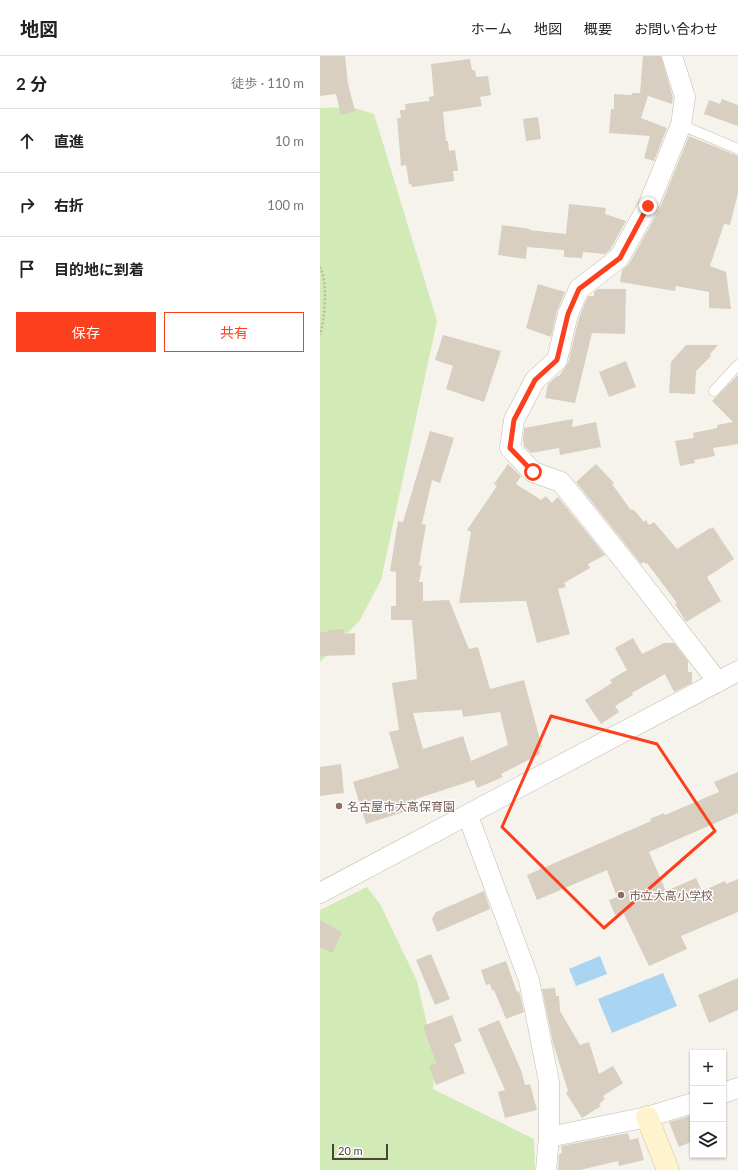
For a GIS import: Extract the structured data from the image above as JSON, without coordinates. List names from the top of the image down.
{
  "places": ["名古屋市大高保育園", "市立大高小学校"],
  "scale_bar": "20 m",
  "page": {
    "header": "地図",
    "nav": [
      "ホーム",
      "地図",
      "概要",
      "お問い合わせ"
    ],
    "heading": ["2 分", "徒歩 · 110 m"],
    "list": [
      ["直進", "10 m"],
      ["右折", "100 m"],
      "目的地に到着"
    ],
    "buttons": ["保存", "共有"],
    "map_buttons": ["+", "−"],
    "scale": "20 m"
  }
}
